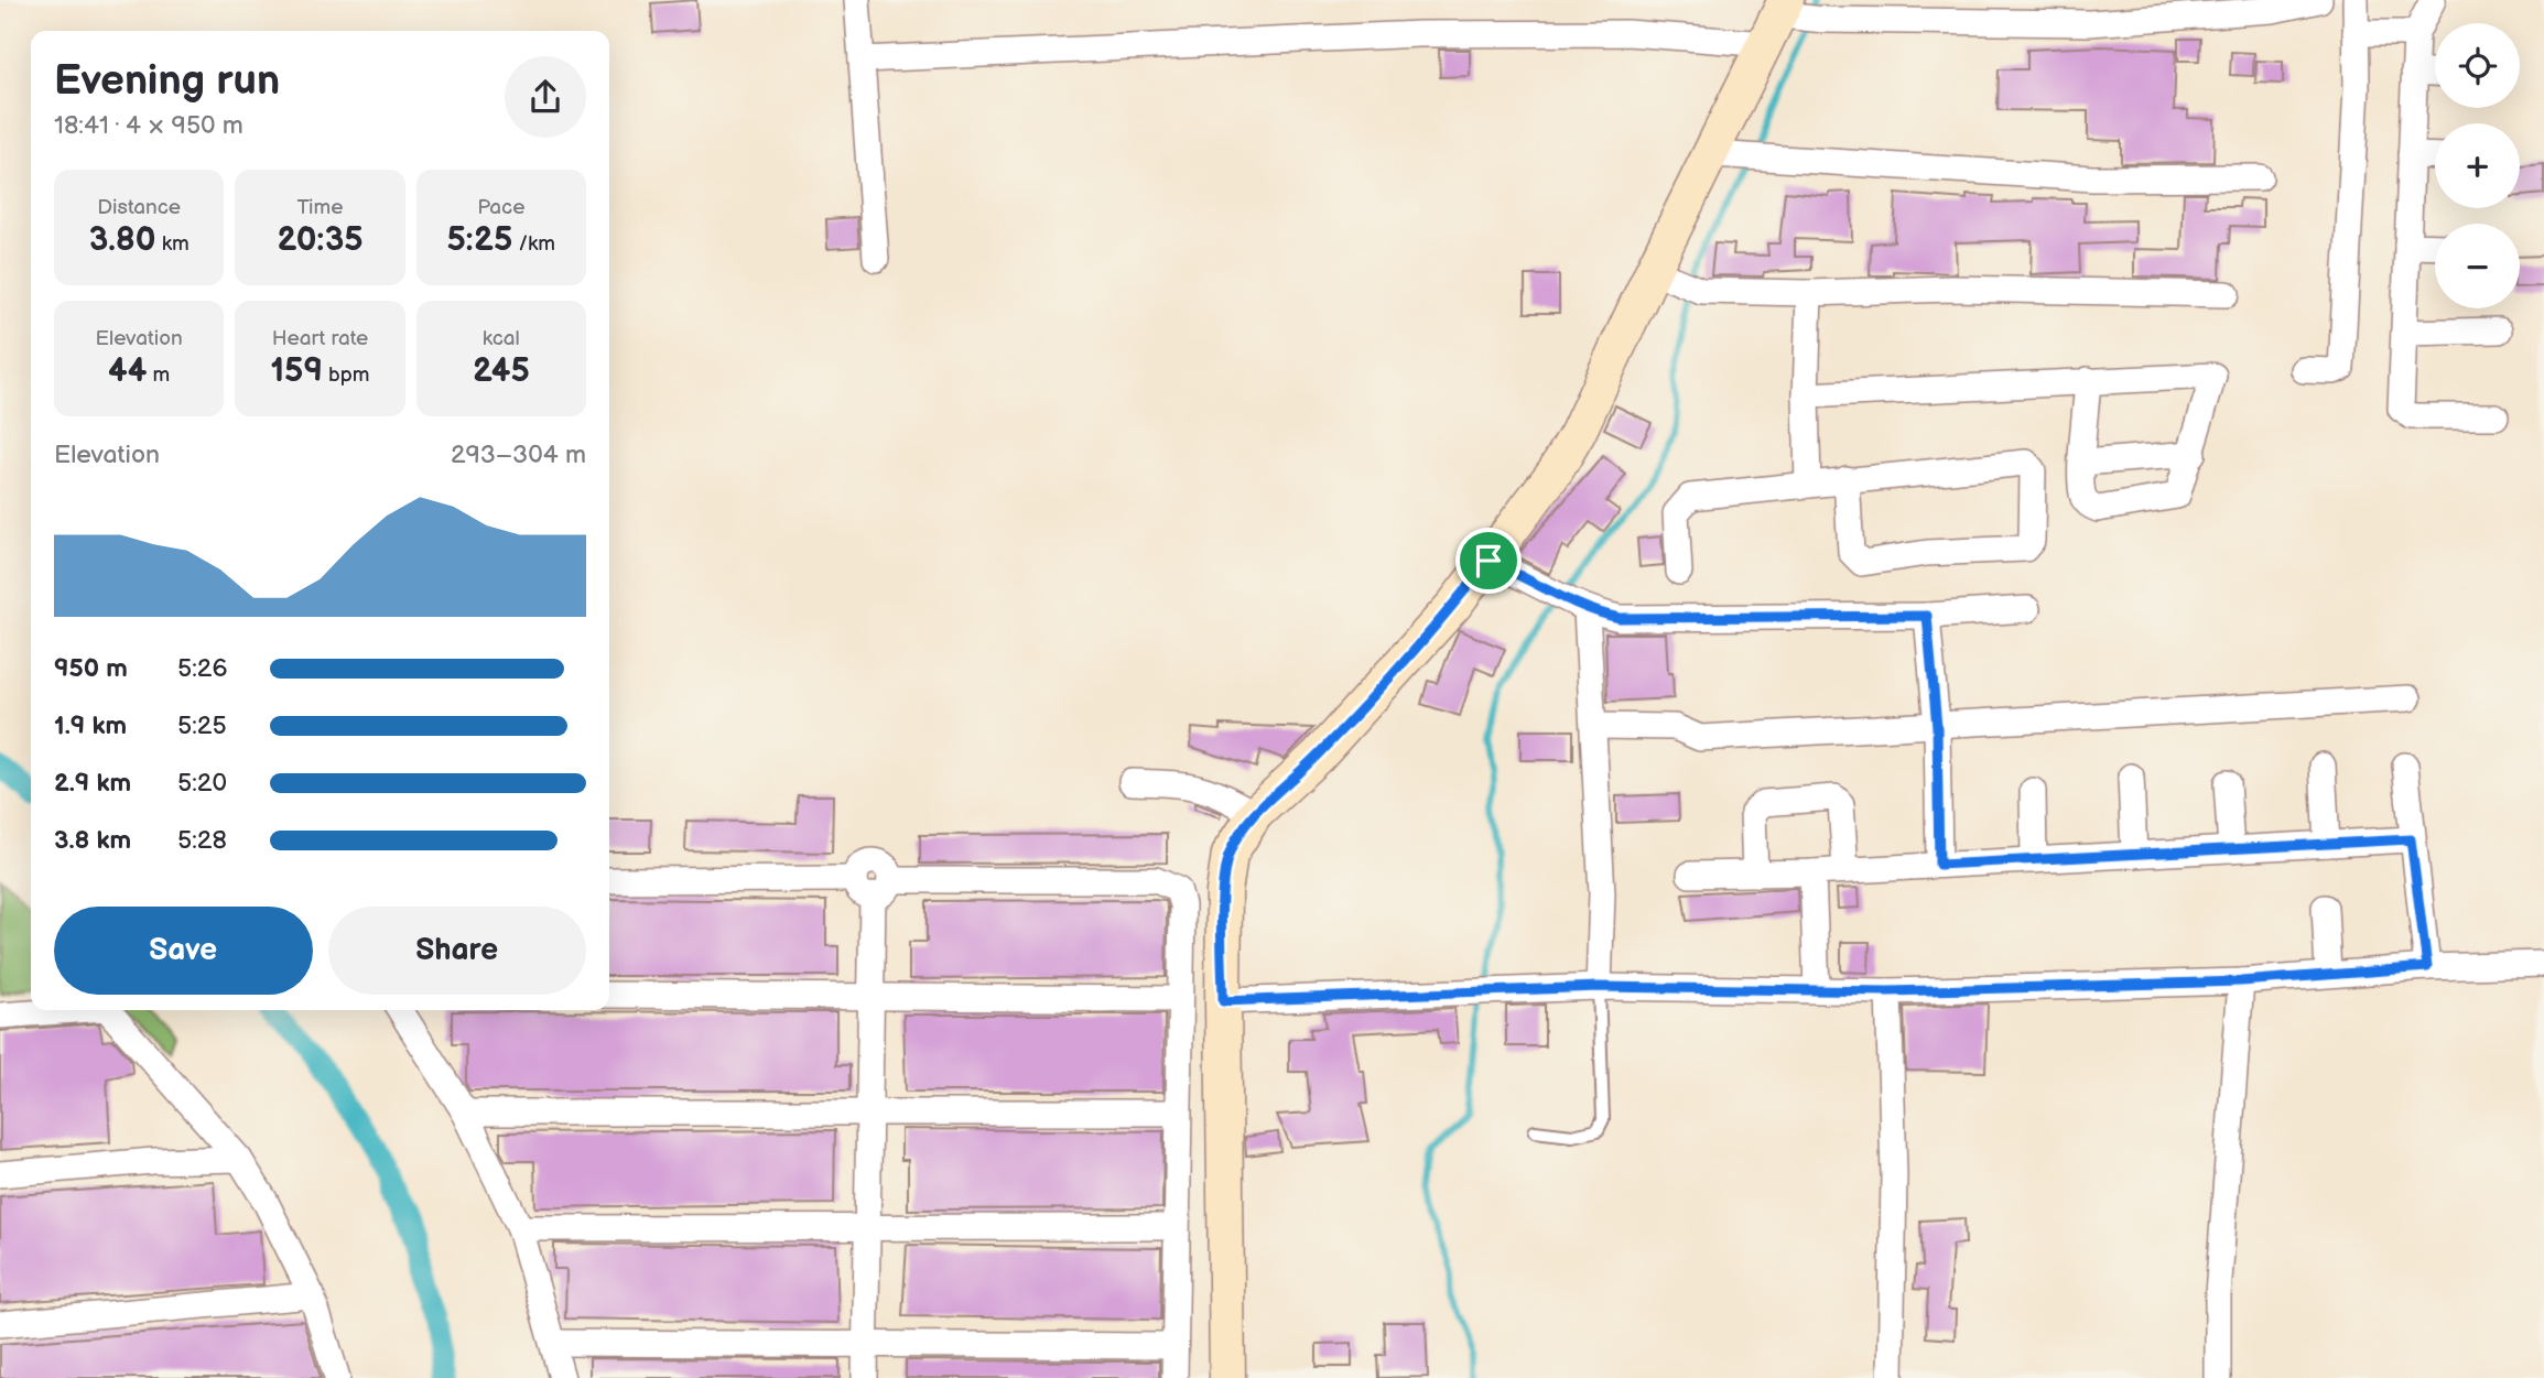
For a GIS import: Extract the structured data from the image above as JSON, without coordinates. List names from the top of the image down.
{
  "page": {
    "map_buttons": ["+", "−"],
    "heading": ["Evening run", "18:41 · 4 × 950 m"],
    "stats": [
      ["Distance", "3.80 km"],
      ["Time", "20:35"],
      ["Pace", "5:25 /km"],
      ["Elevation", "44 m"],
      ["Heart rate", "159 bpm"],
      ["kcal", "245"]
    ],
    "chart": ["Elevation", "293–304 m"],
    "list": [
      {
        "name": "950 m",
        "note": "5:26"
      },
      {
        "name": "1.9 km",
        "note": "5:25"
      },
      {
        "name": "2.9 km",
        "note": "5:20"
      },
      {
        "name": "3.8 km",
        "note": "5:28"
      }
    ],
    "buttons": ["Save", "Share"]
  }
}
